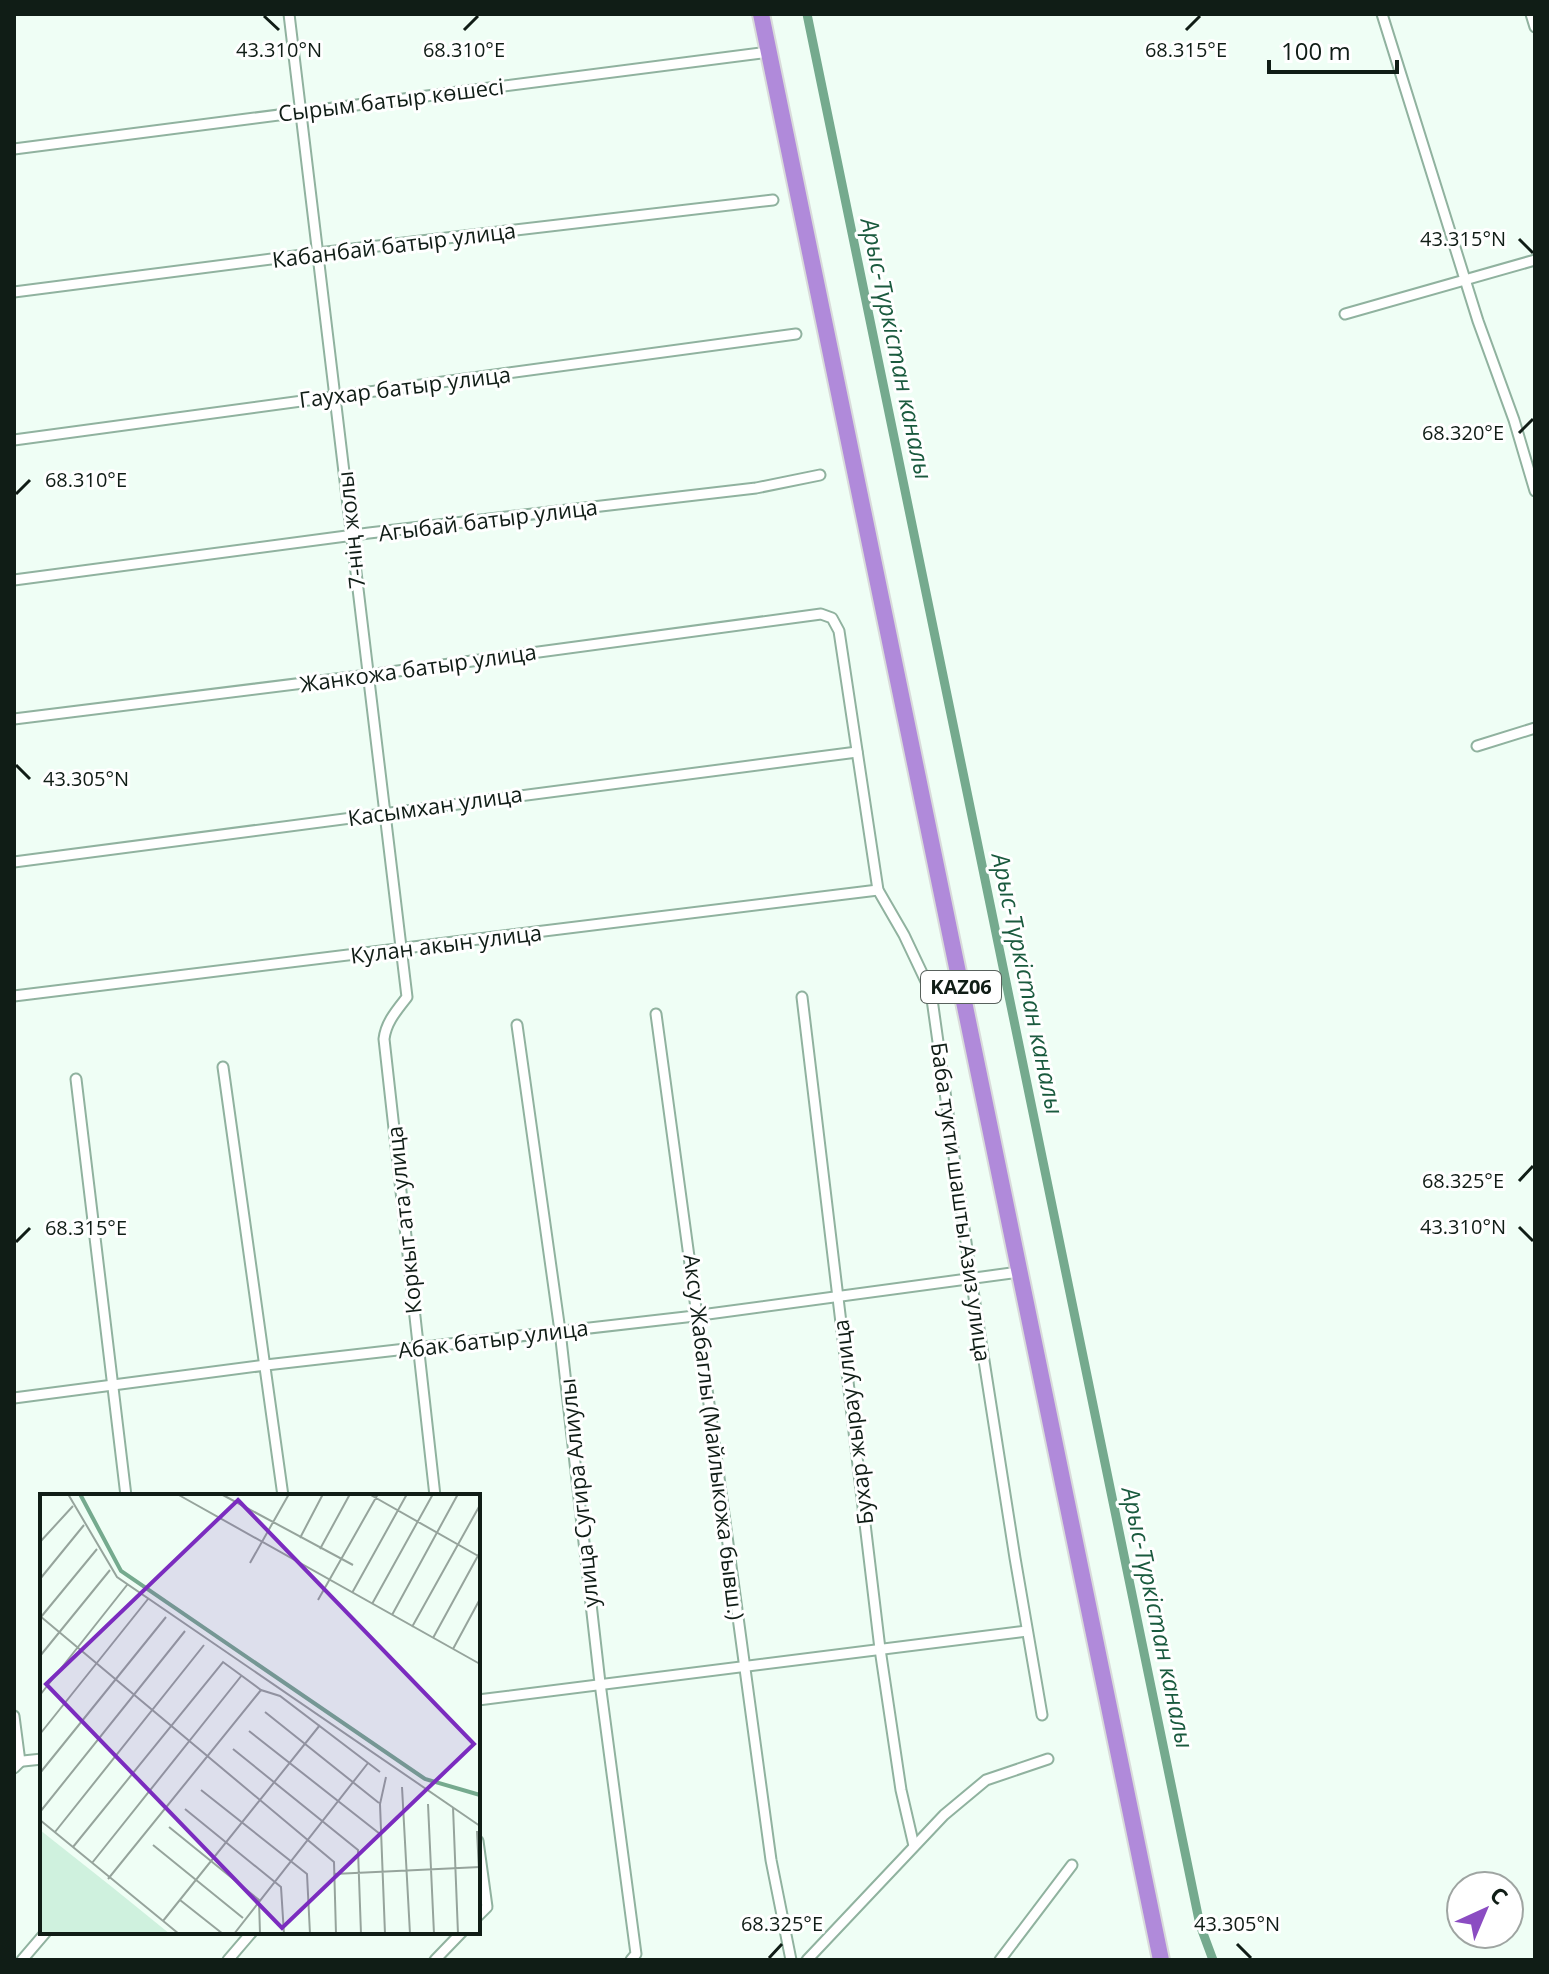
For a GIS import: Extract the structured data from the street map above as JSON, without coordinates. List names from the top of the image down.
{
  "streets": {
    "highway": ["KАZ06"],
    "street": [
      "Сырым батыр көшесі",
      "Кабанбай батыр улица",
      "Гаухар батыр улица",
      "Агыбай батыр улица",
      "7-нің жолы",
      "Жанкожа батыр улица",
      "Касымхан улица",
      "Кулан акын улица",
      "Баба тукти шашты Азиз улица",
      "Коркыт ата улица",
      "Абак батыр улица",
      "Бухар жырау улица",
      "Аксу Жабаглы (Майлыкожа бывш.)",
      "улица Сугира Алиулы"
    ]
  },
  "crossings": [
    ["Сырым батыр көшесі", "7-нің жолы"],
    ["Сырым батыр көшесі", "KАZ06"],
    ["Кабанбай батыр улица", "7-нің жолы"],
    ["Гаухар батыр улица", "7-нің жолы"],
    ["Агыбай батыр улица", "7-нің жолы"],
    ["7-нің жолы", "Жанкожа батыр улица"],
    ["7-нің жолы", "Касымхан улица"],
    ["7-нің жолы", "Кулан акын улица"],
    ["7-нің жолы", "Коркыт ата улица"],
    ["Жанкожа батыр улица", "Баба тукти шашты Азиз улица"],
    ["Касымхан улица", "Баба тукти шашты Азиз улица"],
    ["Кулан акын улица", "Баба тукти шашты Азиз улица"],
    ["KАZ06", "Абак батыр улица"],
    ["Баба тукти шашты Азиз улица", "Абак батыр улица"],
    ["Коркыт ата улица", "Абак батыр улица"],
    ["Абак батыр улица", "Бухар жырау улица"],
    ["Абак батыр улица", "Аксу Жабаглы (Майлыкожа бывш.)"],
    ["Абак батыр улица", "улица Сугира Алиулы"]
  ],
  "water": ["Арыс-Түркістан каналы"],
  "scale_bar": "100 m",
  "north": "top right",
  "coordinates": [
    "43.310°N",
    "68.310°E",
    "68.315°E",
    "43.315°N",
    "68.320°E",
    "43.305°N",
    "68.325°E"
  ]
}
